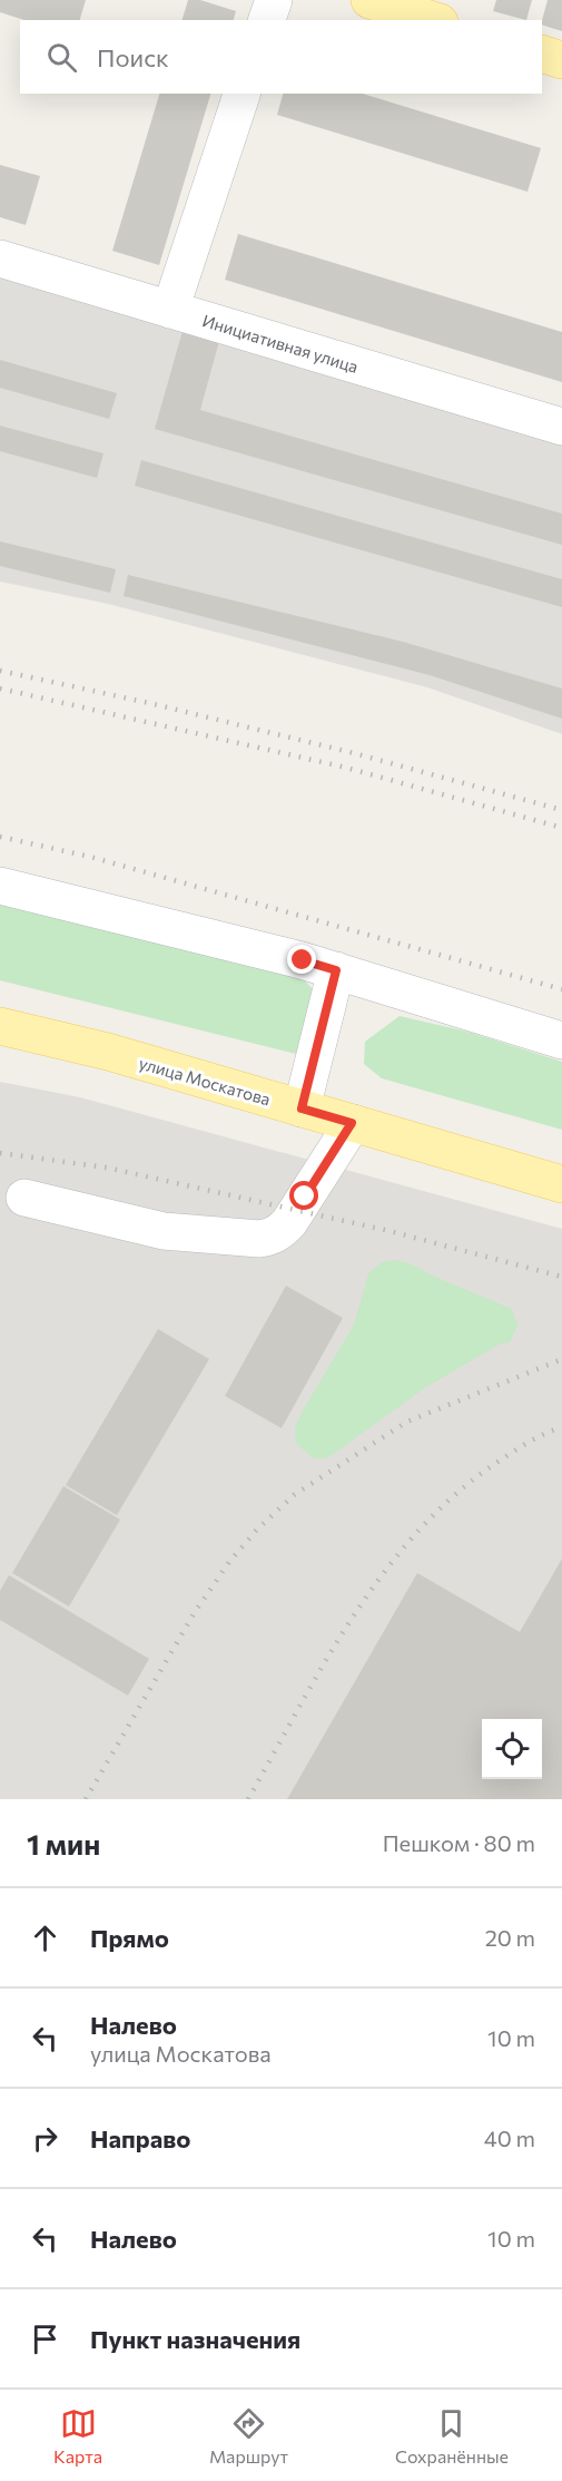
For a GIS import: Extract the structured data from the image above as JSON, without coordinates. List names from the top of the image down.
{
  "streets": {
    "main road": ["улица Москатова"],
    "lane": ["Инициативная улица"]
  },
  "page": {
    "search": "Поиск",
    "heading": ["1 мин", "Пешком · 80 m"],
    "list": [
      ["Прямо", "20 m"],
      ["Налево", "улица Москатова", "10 m"],
      ["Направо", "40 m"],
      ["Налево", "10 m"],
      "Пункт назначения"
    ],
    "nav": ["Карта", "Маршрут", "Сохранённые"]
  }
}
